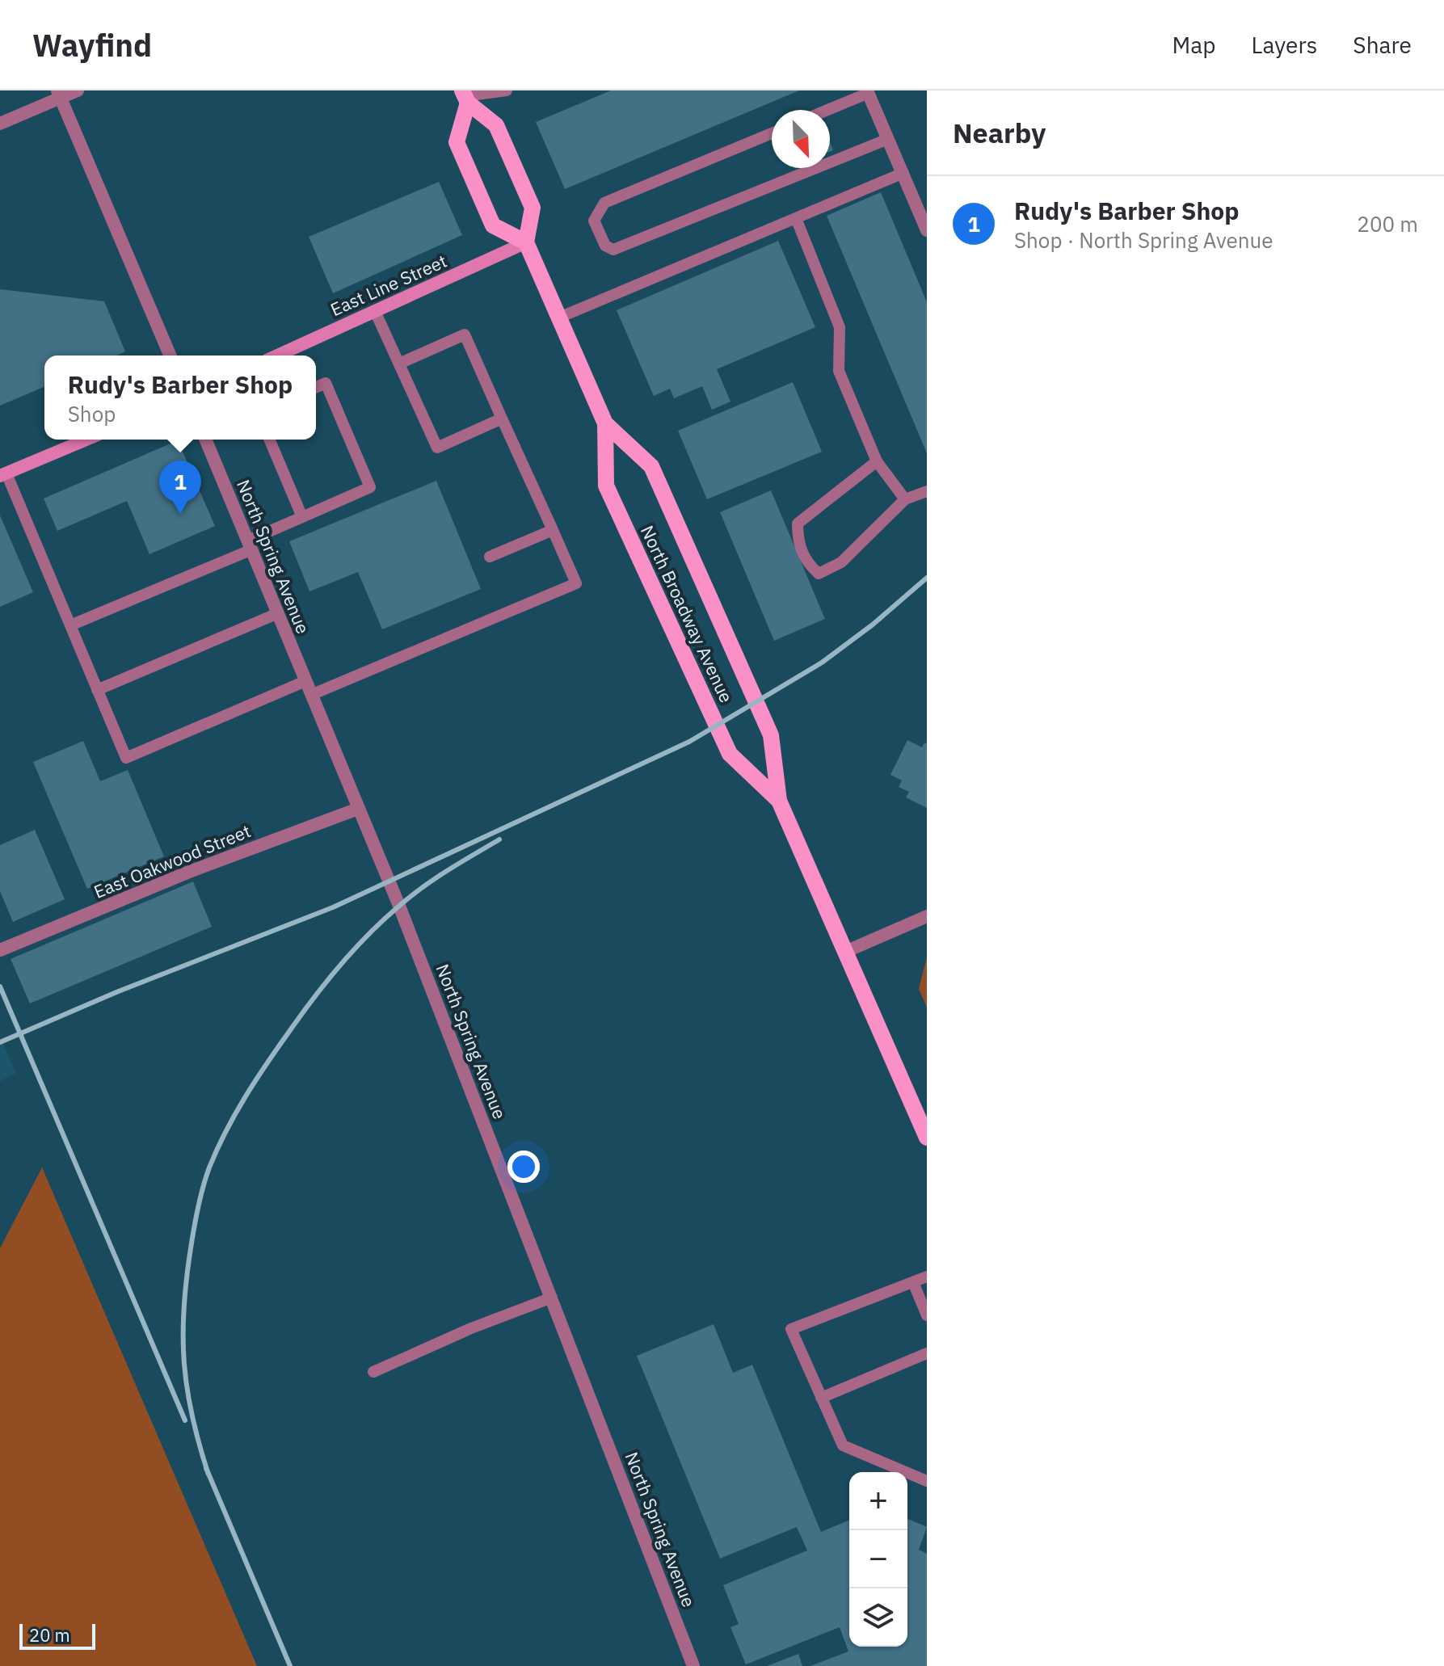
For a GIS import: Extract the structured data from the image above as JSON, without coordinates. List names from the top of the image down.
{
  "streets": {
    "main road": ["North Broadway Avenue"],
    "street": ["East Line Street", "North Spring Avenue", "East Oakwood Street"]
  },
  "crossings": [
    ["East Line Street", "North Broadway Avenue"],
    ["North Spring Avenue", "East Oakwood Street"]
  ],
  "scale_bar": "20 m",
  "north": "bottom right",
  "page": {
    "header": "Wayfind",
    "nav": ["Map", "Layers", "Share"],
    "heading": "Nearby",
    "list": [
      {
        "mark": "1",
        "name": "Rudy's Barber Shop",
        "note": "Shop · North Spring Avenue",
        "value": "200 m"
      }
    ],
    "popup": ["Rudy's Barber Shop", "Shop"],
    "pins": "1",
    "map_buttons": ["+", "−"],
    "scale": "20 m"
  }
}
